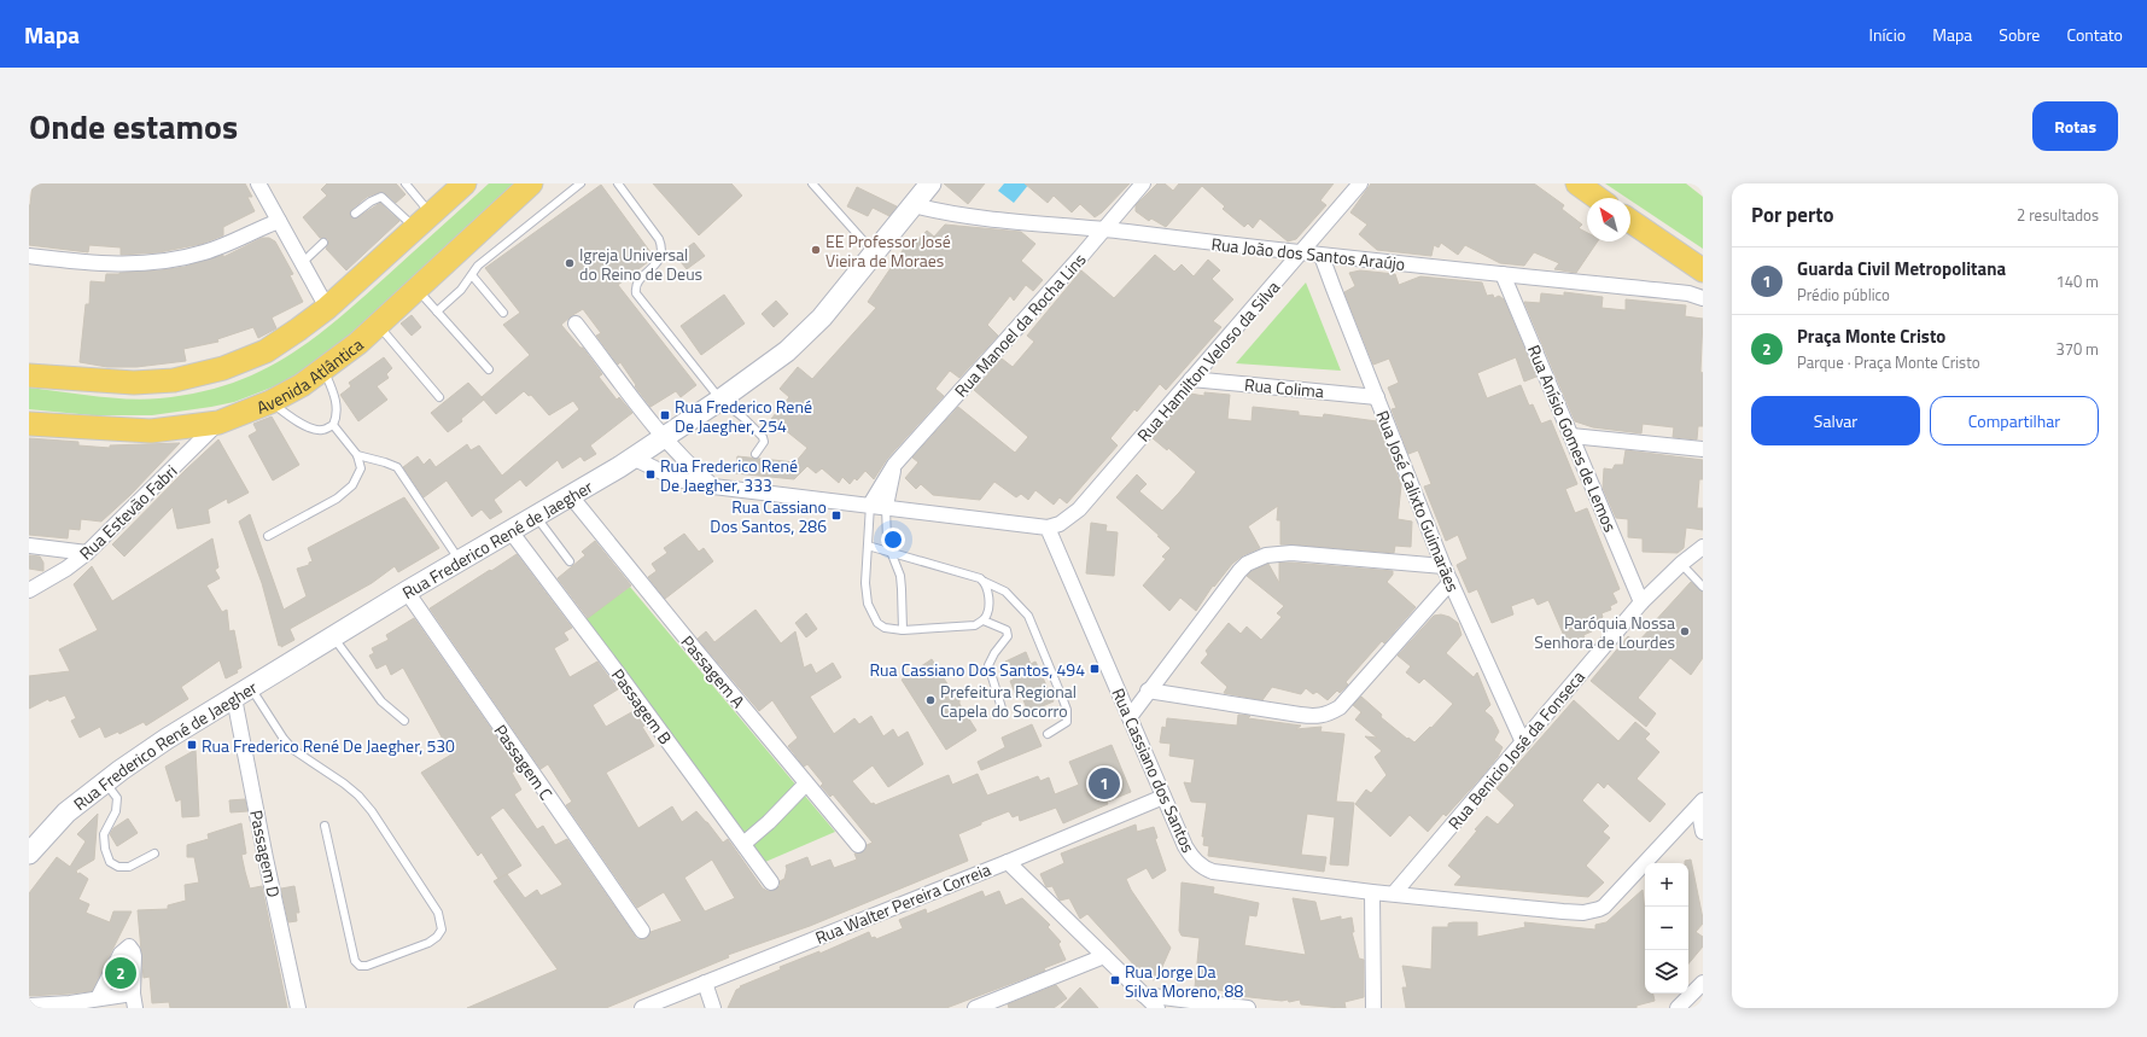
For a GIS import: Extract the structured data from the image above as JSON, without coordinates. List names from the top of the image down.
{
  "streets": {
    "main road": ["Avenida Atlântica", "Rua Frederico René de Jaegher"],
    "street": [
      "Rua João dos Santos Araújo",
      "Rua Manoel da Rocha Lins",
      "Rua Hamilton Veloso da Silva",
      "Rua Colima",
      "Rua Anísio Gomes de Lemos",
      "Rua José Calixto Guimarães",
      "Rua Estevão Fabri",
      "Passagem A",
      "Passagem B",
      "Rua Benicio José da Fonseca",
      "Passagem C",
      "Rua Cassiano dos Santos",
      "Passagem D",
      "Rua Walter Pereira Correia"
    ]
  },
  "crossings": [
    ["Rua João dos Santos Araújo", "Rua Manoel da Rocha Lins"],
    ["Rua João dos Santos Araújo", "Rua Hamilton Veloso da Silva"],
    ["Rua João dos Santos Araújo", "Rua Anísio Gomes de Lemos"],
    ["Rua João dos Santos Araújo", "Rua José Calixto Guimarães"],
    ["Rua João dos Santos Araújo", "Rua Frederico René de Jaegher"],
    ["Rua Hamilton Veloso da Silva", "Rua Colima"],
    ["Rua Hamilton Veloso da Silva", "Rua Cassiano dos Santos"],
    ["Avenida Atlântica", "Rua Estevão Fabri"],
    ["Rua Colima", "Rua José Calixto Guimarães"],
    ["Rua Anísio Gomes de Lemos", "Rua Benicio José da Fonseca"],
    ["Rua José Calixto Guimarães", "Rua Benicio José da Fonseca"],
    ["Rua Frederico René de Jaegher", "Passagem A"],
    ["Rua Frederico René de Jaegher", "Passagem B"],
    ["Rua Frederico René de Jaegher", "Passagem C"],
    ["Rua Frederico René de Jaegher", "Passagem D"],
    ["Rua Benicio José da Fonseca", "Rua Cassiano dos Santos"],
    ["Rua Cassiano dos Santos", "Rua Walter Pereira Correia"]
  ],
  "places": {
    "other": [
      "EE Professor José Vieira de Moraes",
      "Igreja Universal do Reino de Deus",
      "Paróquia Nossa Senhora de Lourdes",
      "Prefeitura Regional Capela do Socorro"
    ],
    "transit": [
      "Rua Frederico René De Jaegher, 254",
      "Rua Frederico René De Jaegher, 333",
      "Rua Cassiano Dos Santos, 286",
      "Rua Cassiano Dos Santos, 494",
      "Rua Frederico René De Jaegher, 530",
      "Rua Jorge Da Silva Moreno, 88"
    ]
  },
  "north": "top left",
  "page": {
    "header": "Mapa",
    "nav": [
      "Início",
      "Mapa",
      "Sobre",
      "Contato"
    ],
    "title": "Onde estamos",
    "buttons": [
      "Rotas",
      ["Salvar", "Compartilhar"]
    ],
    "heading": ["Por perto", "2 resultados"],
    "list": [
      {
        "mark": "1",
        "name": "Guarda Civil Metropolitana",
        "note": "Prédio público",
        "value": "140 m"
      },
      {
        "mark": "2",
        "name": "Praça Monte Cristo",
        "note": "Parque · Praça Monte Cristo",
        "value": "370 m"
      }
    ],
    "pins": ["1", "2"],
    "map_buttons": ["+", "−"]
  }
}
